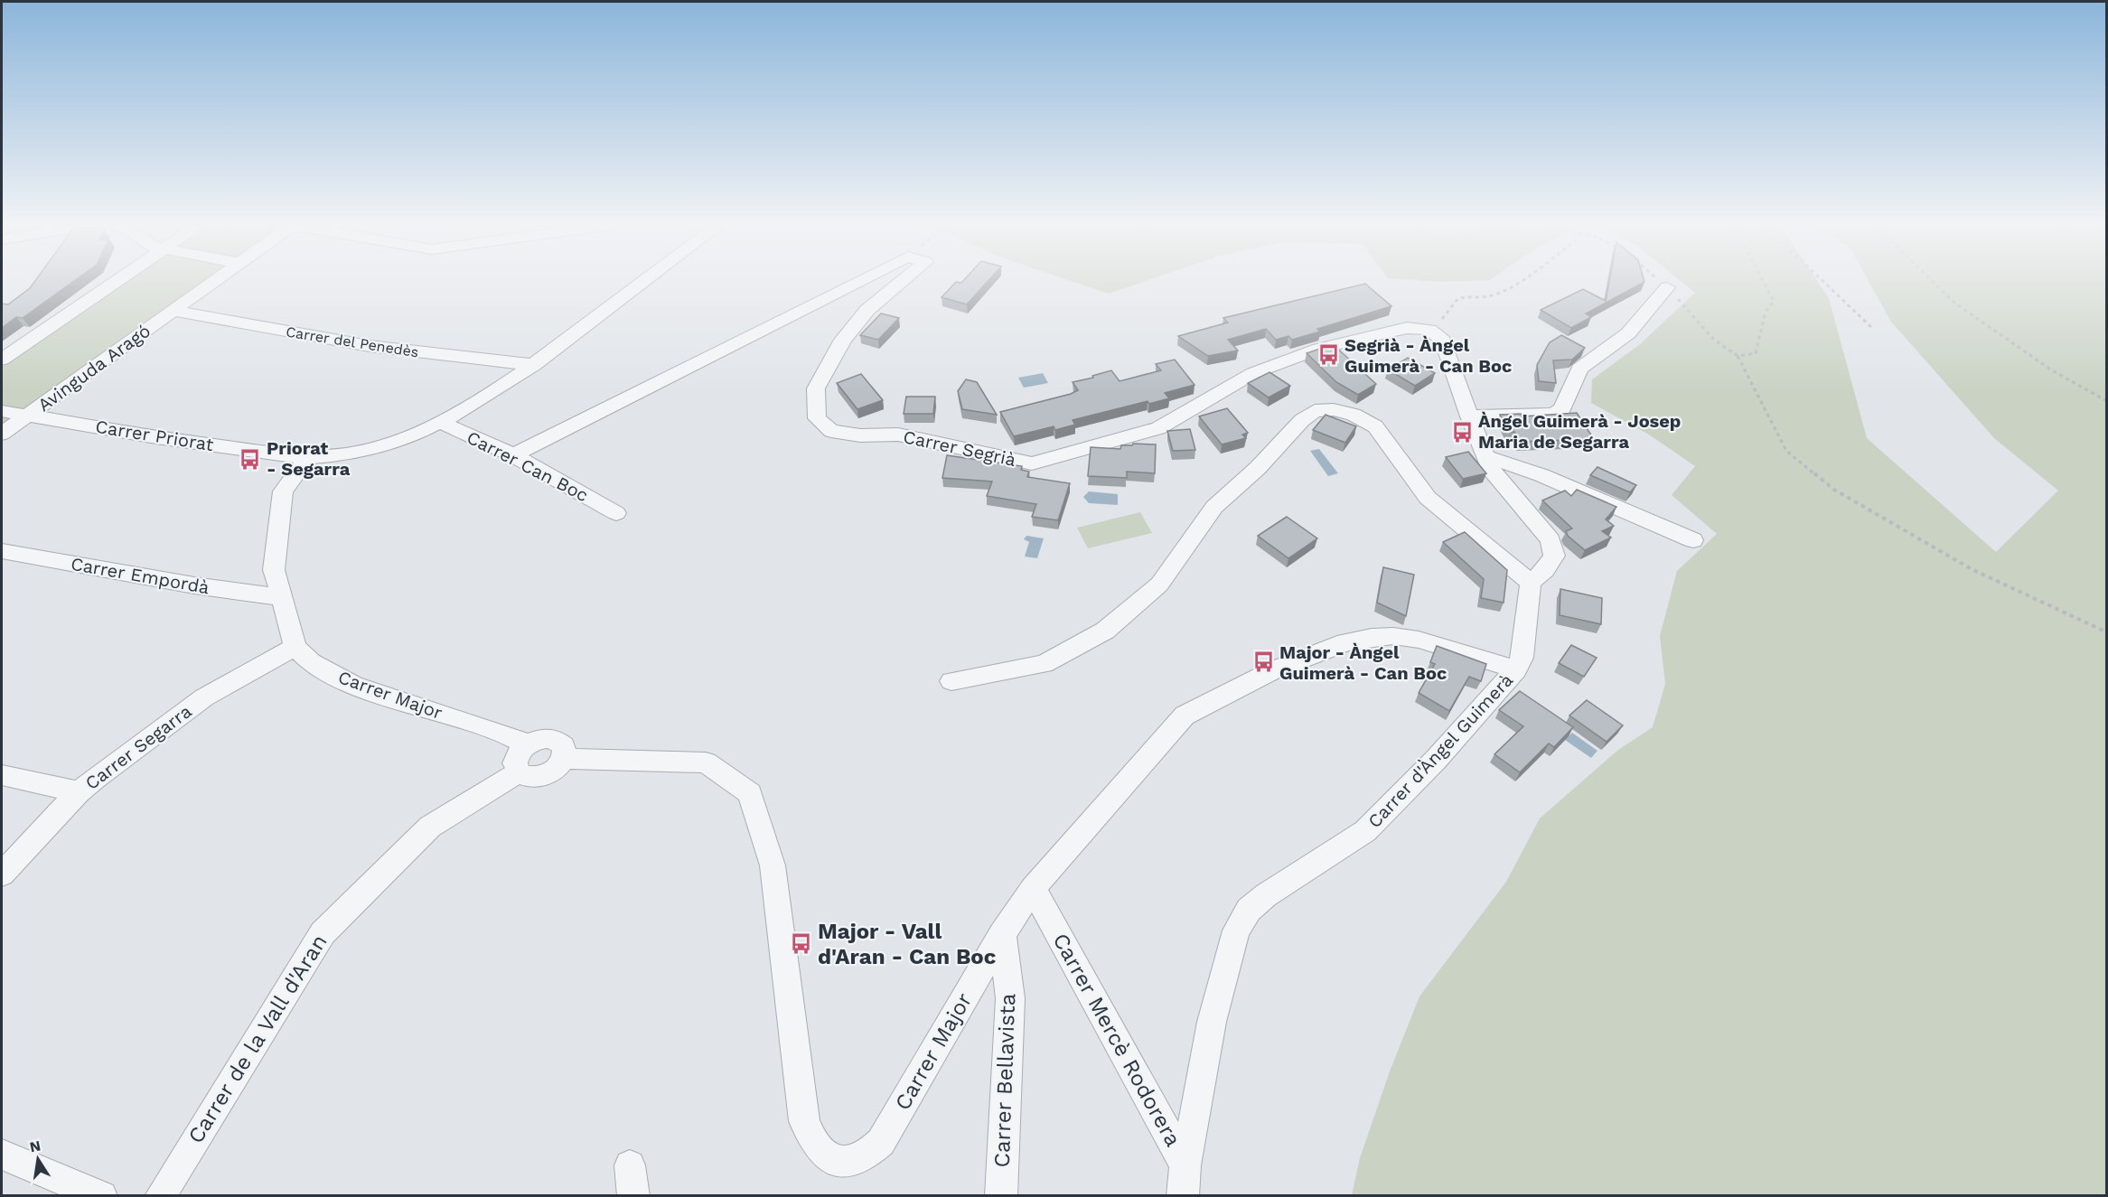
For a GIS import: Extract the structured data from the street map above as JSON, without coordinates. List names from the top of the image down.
{
  "streets": {
    "street": [
      "Carrer del Penedès",
      "Avinguda Aragó",
      "Carrer Priorat",
      "Carrer Segrià",
      "Carrer Can Boc",
      "Carrer Empordà",
      "Carrer Major",
      "Carrer Segarra",
      "Carrer d'Àngel Guimerà",
      "Carrer de la Vall d'Aran",
      "Carrer Mercè Rodorera",
      "Carrer Bellavista"
    ]
  },
  "crossings": [
    ["Carrer del Penedès", "Avinguda Aragó"],
    ["Carrer del Penedès", "Carrer Priorat"],
    ["Avinguda Aragó", "Carrer Priorat"],
    ["Carrer Priorat", "Carrer Can Boc"],
    ["Carrer Major", "Carrer Segarra"],
    ["Carrer Major", "Carrer d'Àngel Guimerà"],
    ["Carrer Major", "Carrer de la Vall d'Aran"],
    ["Carrer Major", "Carrer Mercè Rodorera"],
    ["Carrer Major", "Carrer Bellavista"],
    ["Carrer d'Àngel Guimerà", "Carrer Mercè Rodorera"]
  ],
  "places": {
    "bus stop": [
      "Segrià - Àngel Guimerà - Can Boc",
      "Àngel Guimerà - Josep Maria de Segarra",
      "Priorat - Segarra",
      "Major - Àngel Guimerà - Can Boc",
      "Major - Vall d'Aran - Can Boc"
    ]
  },
  "north": "top"
}
